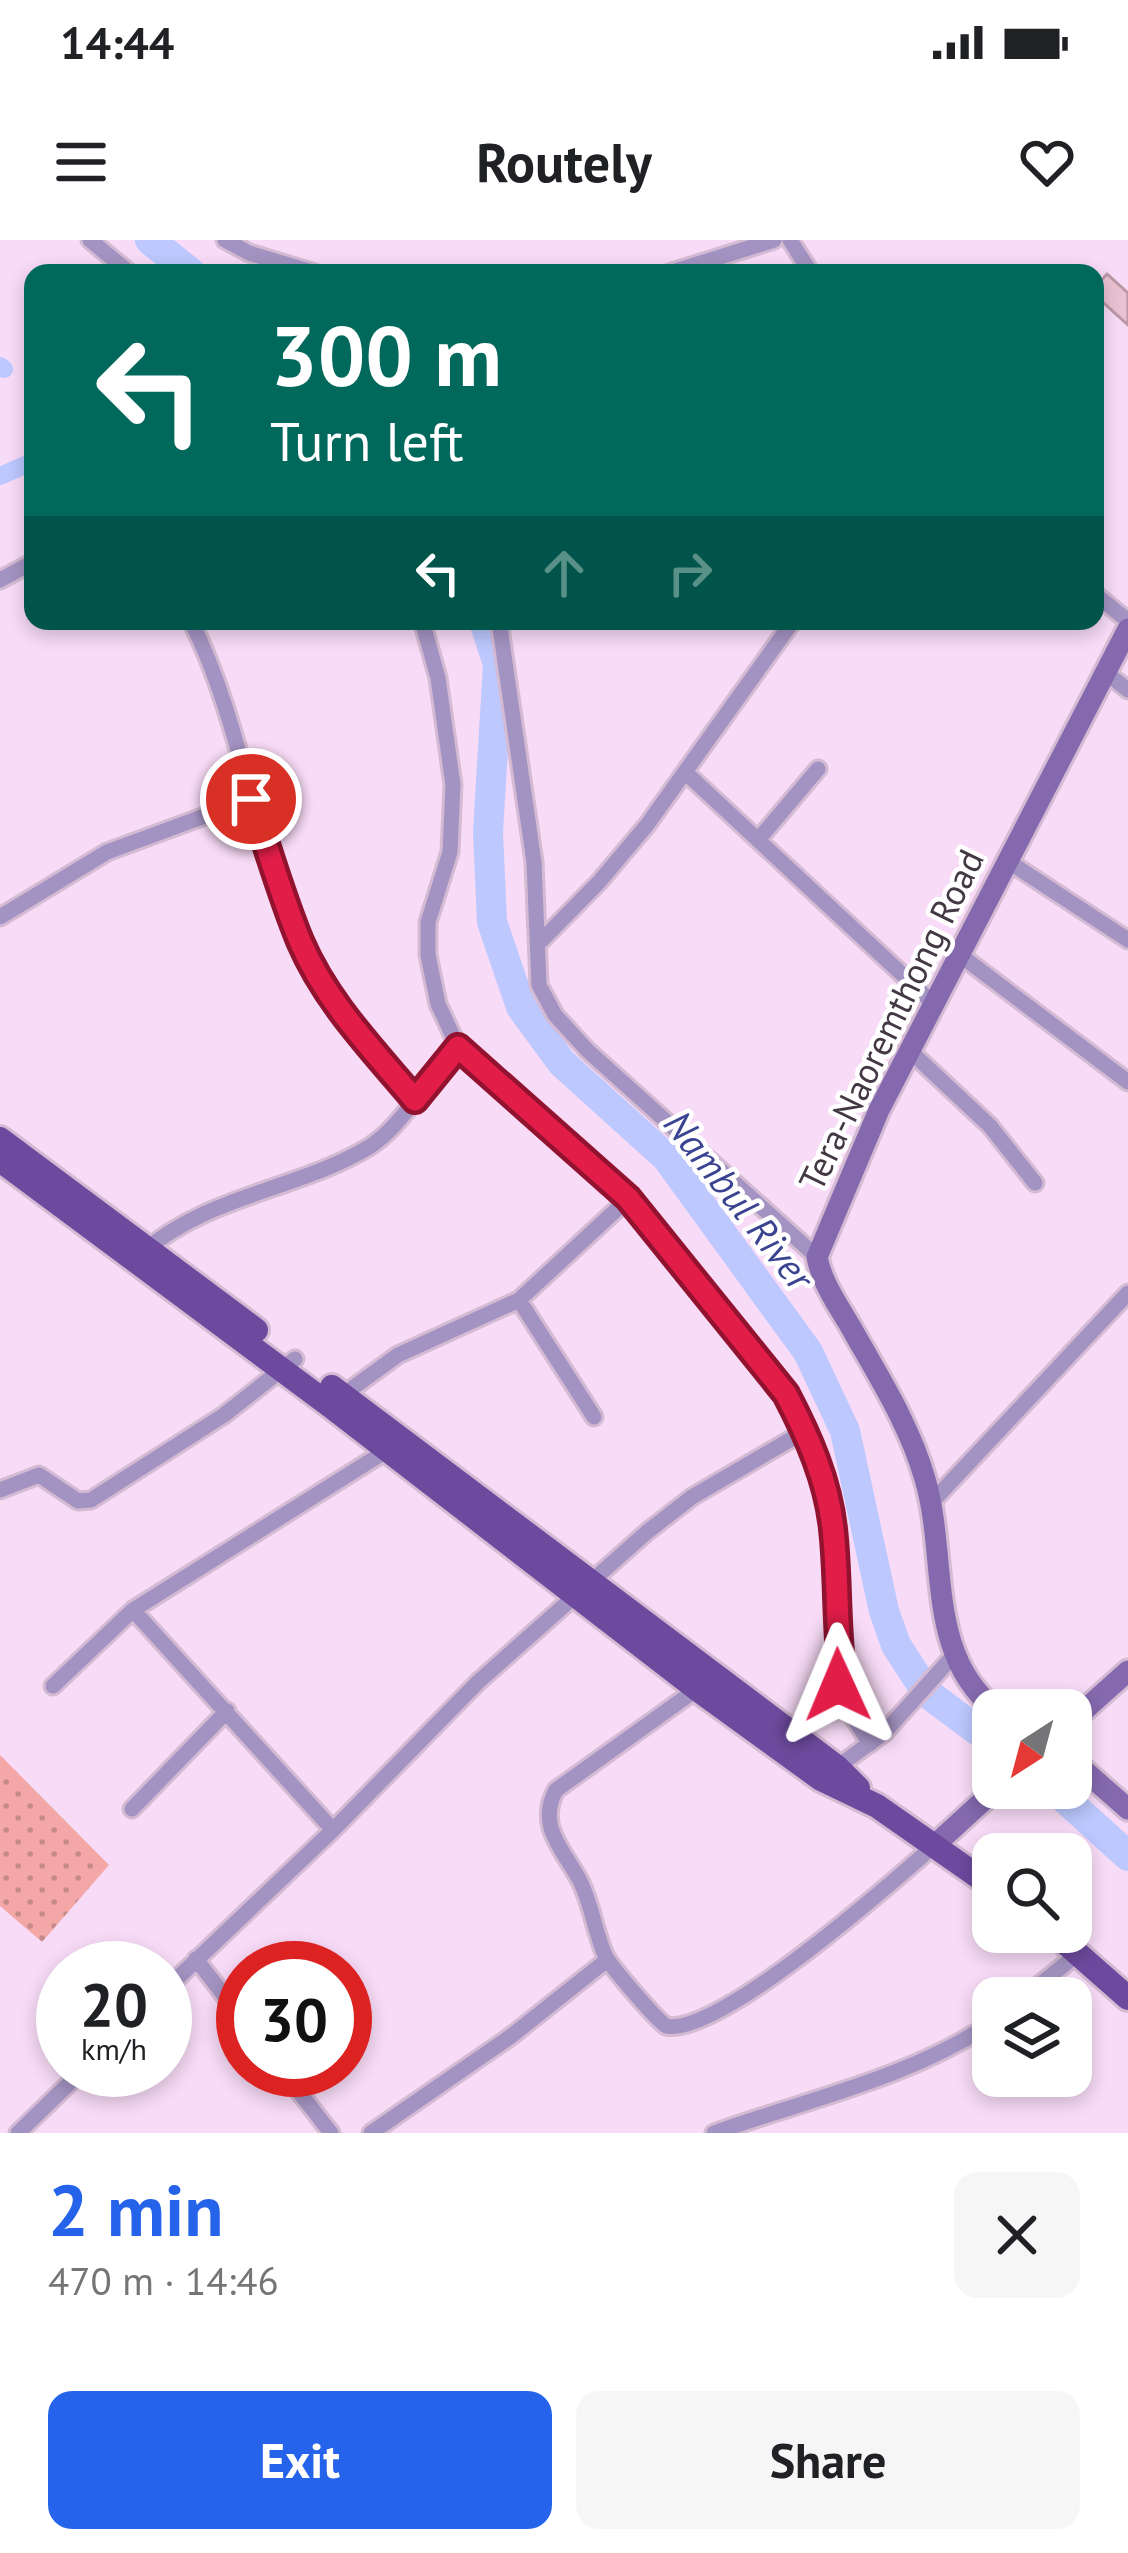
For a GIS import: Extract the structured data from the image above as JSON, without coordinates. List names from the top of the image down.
{
  "streets": {
    "street": ["Tera-Naoremthong Road"]
  },
  "water": ["Nambul River"],
  "north": "bottom left",
  "page": {
    "status": "14:44",
    "header": "Routely",
    "turn": ["300 m", "Turn left"],
    "speed": "20 km/h",
    "limit": "30",
    "heading": ["2 min", "470 m · 14:46"],
    "buttons": ["Exit", "Share"]
  }
}
